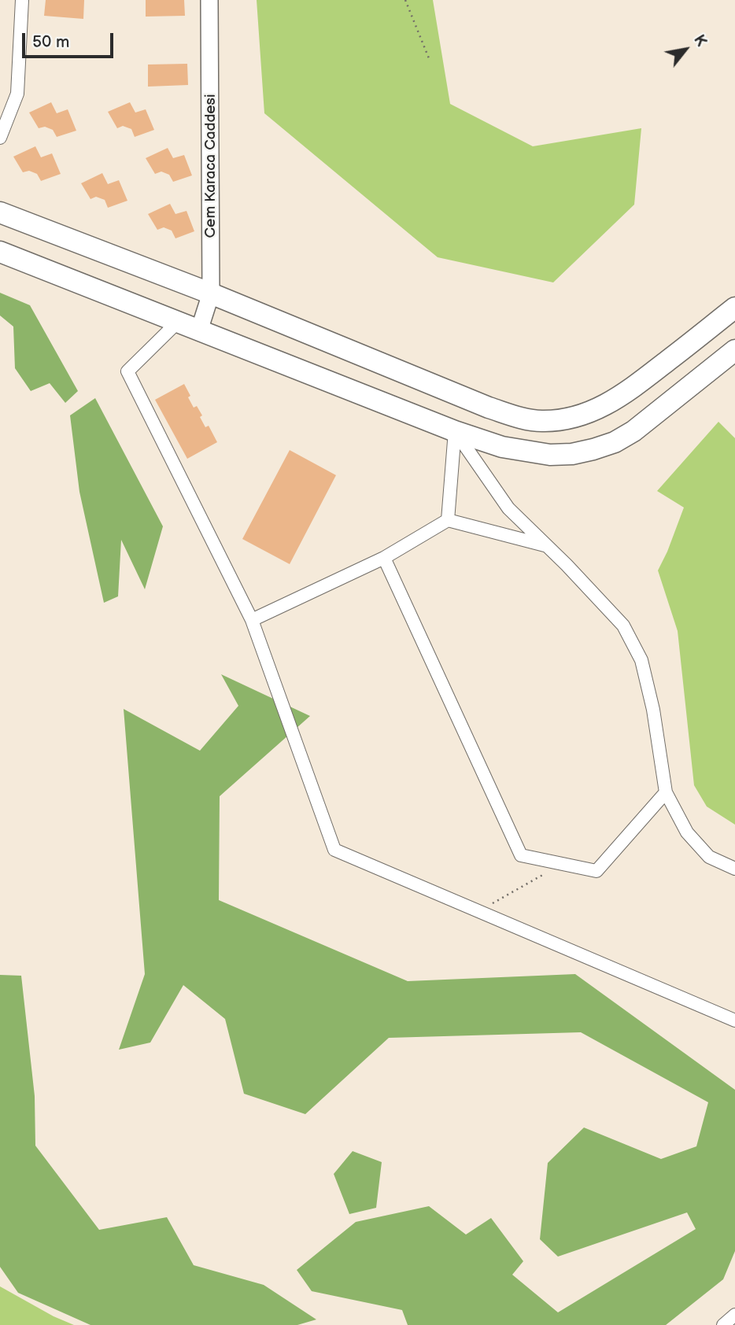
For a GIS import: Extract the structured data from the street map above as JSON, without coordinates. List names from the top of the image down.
{
  "streets": {
    "street": ["Cem Karaca Caddesi"]
  },
  "scale_bar": "50 m",
  "north": "top right"
}
